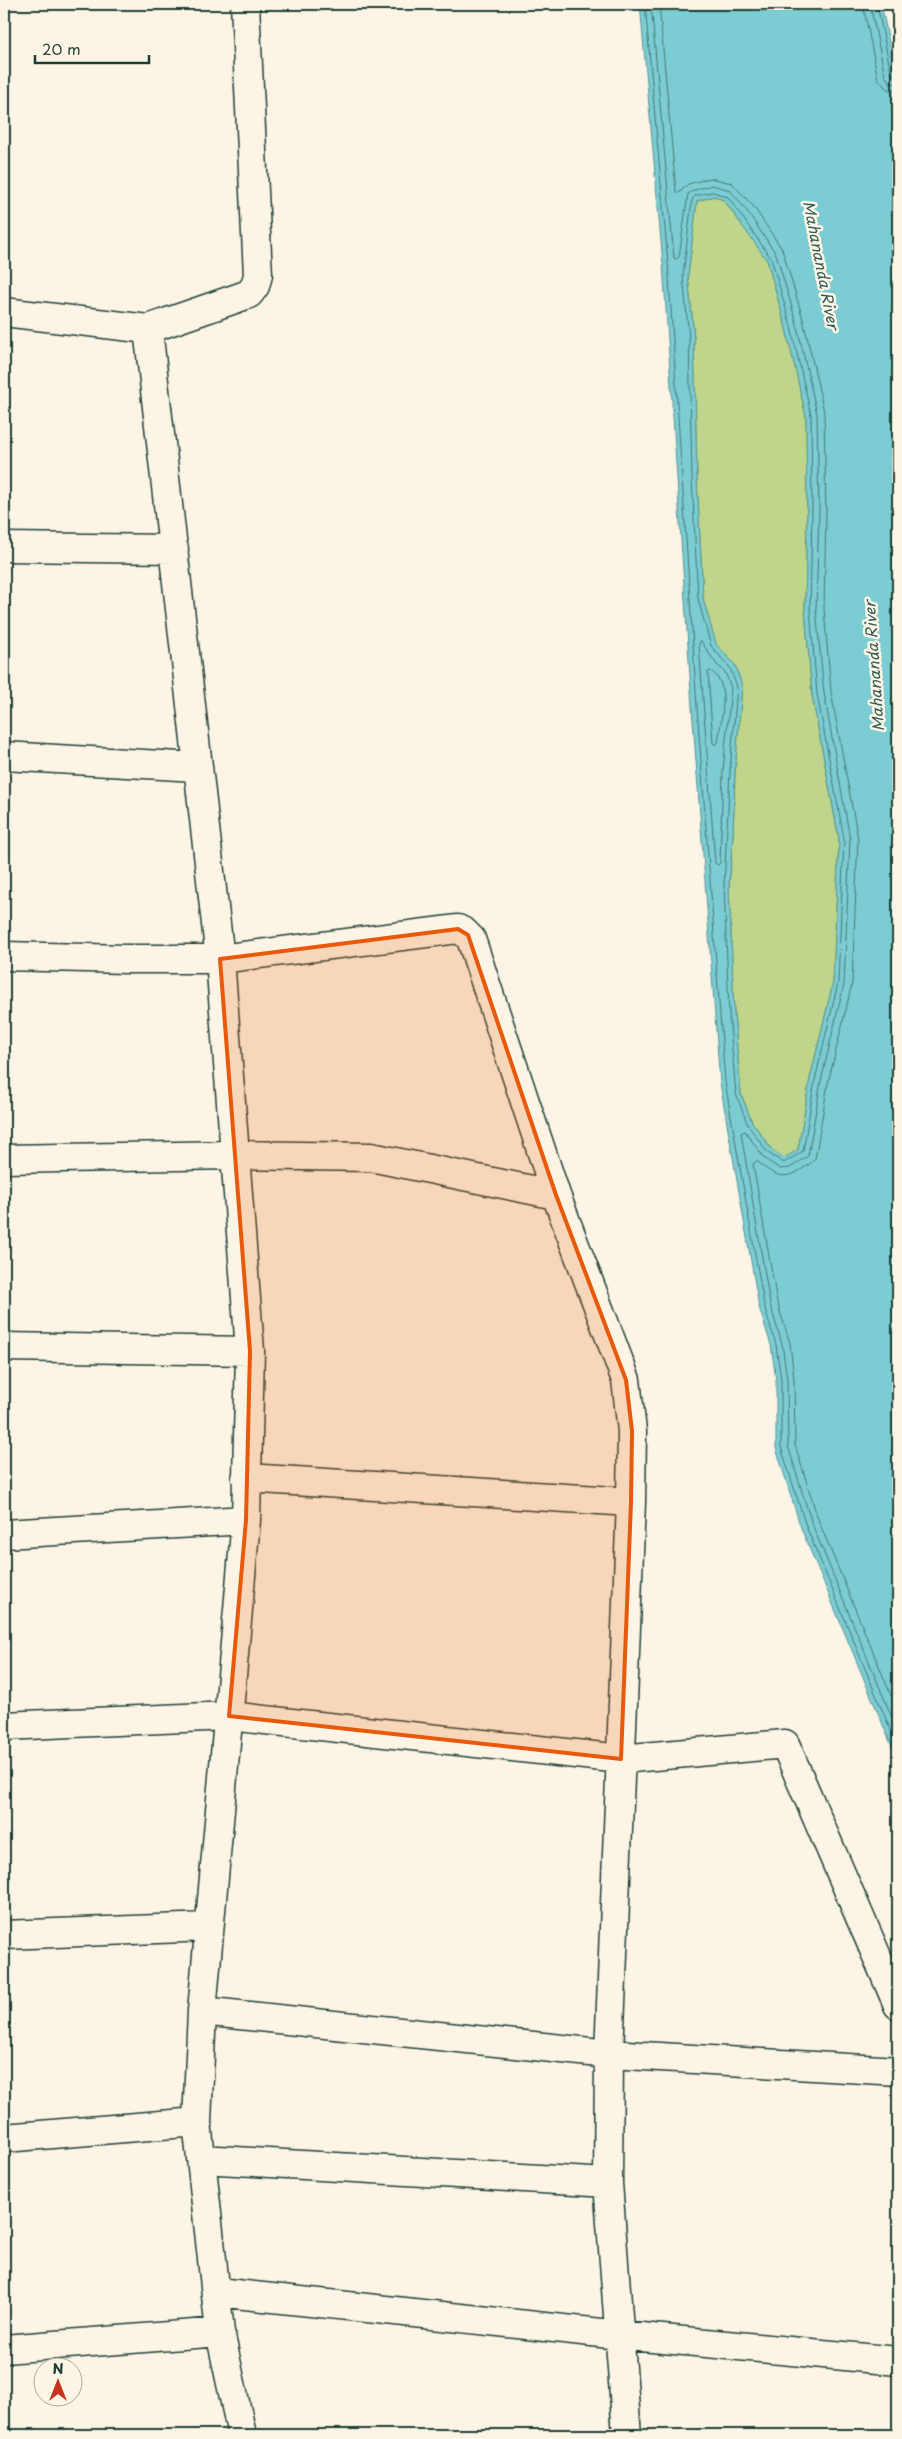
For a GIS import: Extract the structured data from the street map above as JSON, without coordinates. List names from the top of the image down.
{
  "water": ["Mahananda River"],
  "scale_bar": "20 m",
  "north": "top"
}
